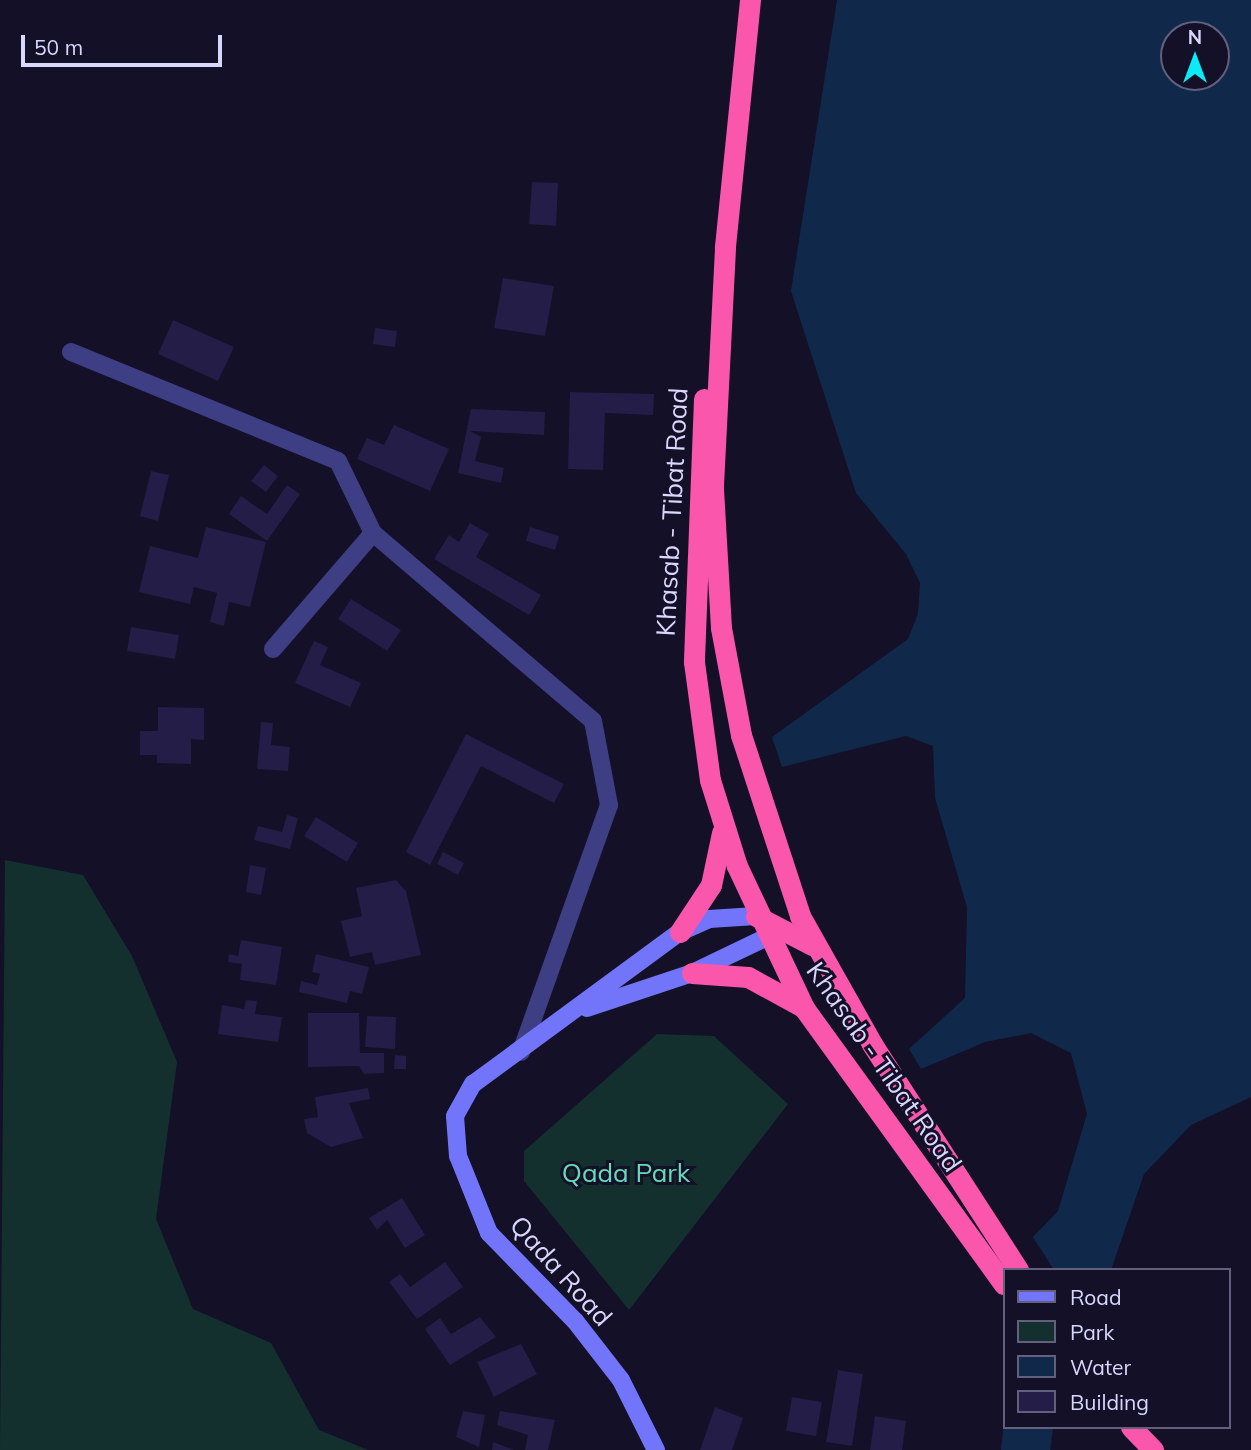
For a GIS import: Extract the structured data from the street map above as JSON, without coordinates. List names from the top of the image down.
{
  "streets": {
    "highway": ["Khasab - Tibat Road"],
    "street": ["Qada Road"]
  },
  "crossings": [
    ["Khasab - Tibat Road", "Qada Road"]
  ],
  "parks": ["Qada Park"],
  "legend": [
    "Road",
    "Park",
    "Water",
    "Building"
  ],
  "scale_bar": "50 m",
  "north": "top"
}
